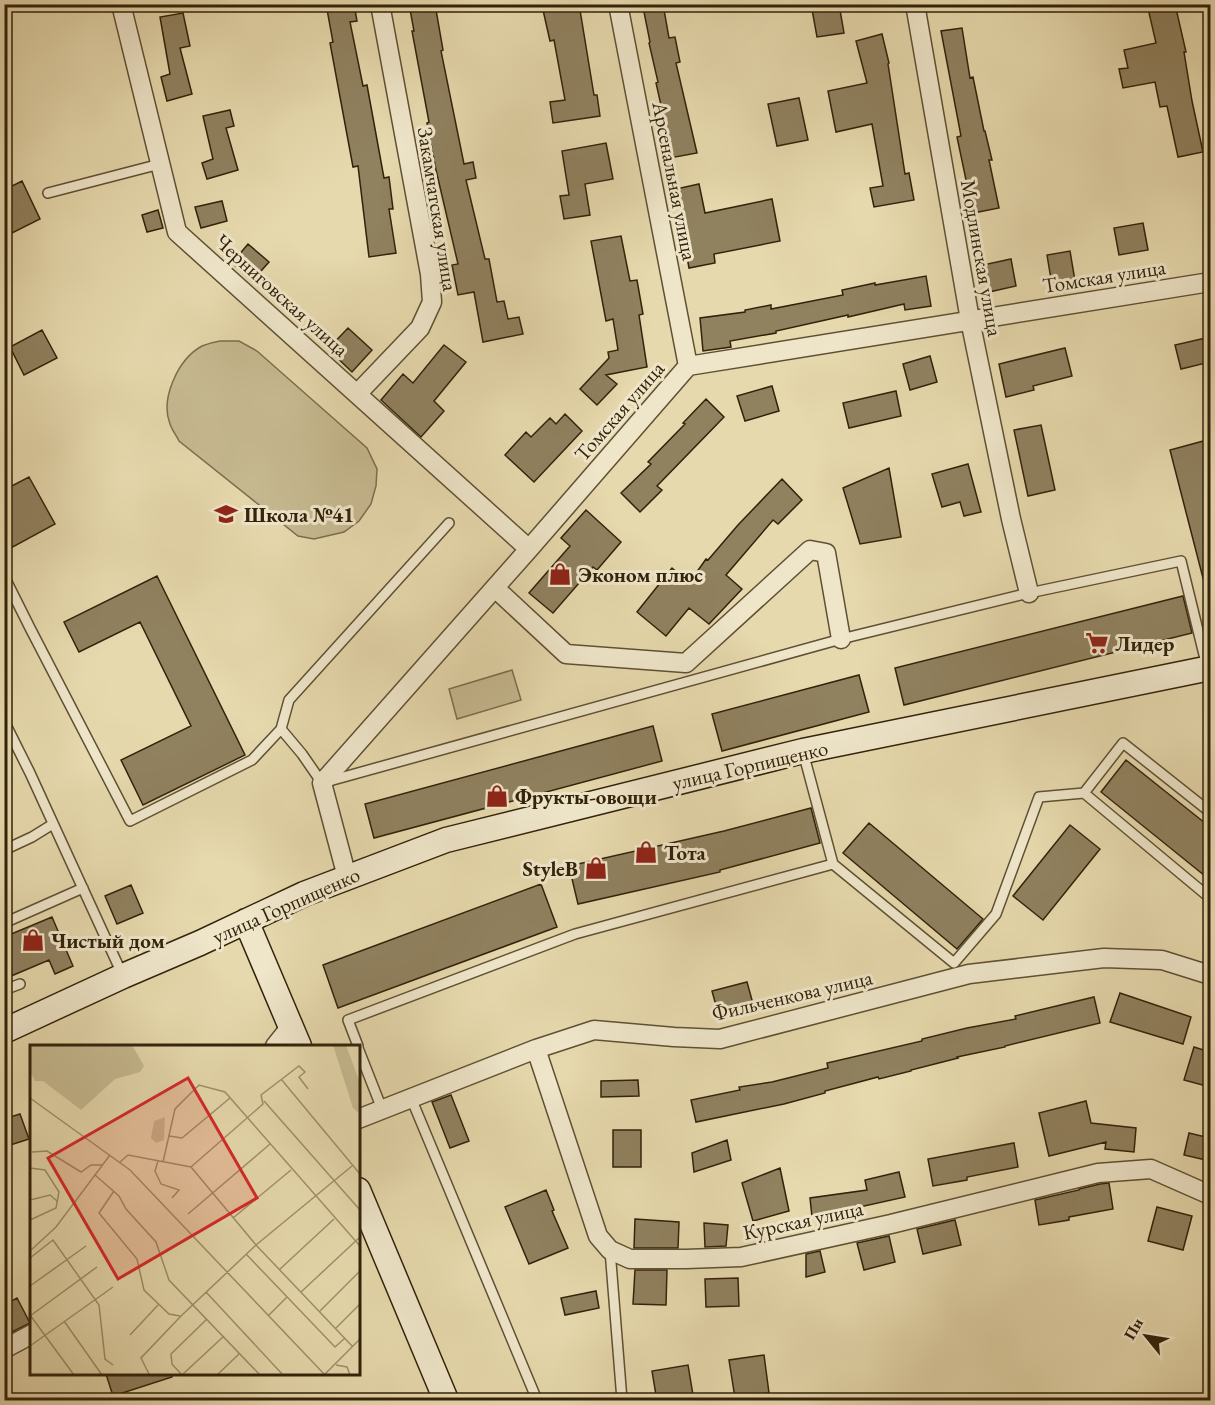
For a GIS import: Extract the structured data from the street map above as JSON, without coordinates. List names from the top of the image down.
{
  "streets": {
    "main road": ["улица Горпищенко"],
    "street": [
      "Арсенальная улица",
      "Закамчатская улица",
      "Модлинская улица",
      "Томская улица",
      "Черниговская улица",
      "Фильченкова улица",
      "Курская улица"
    ]
  },
  "crossings": [
    ["Арсенальная улица", "Томская улица"],
    ["Закамчатская улица", "Черниговская улица"],
    ["Модлинская улица", "Томская улица"],
    ["Томская улица", "Черниговская улица"]
  ],
  "places": {
    "school or university": ["Школа №41"],
    "shop": [
      "Эконом плюс",
      "Фрукты-овощи",
      "Тота",
      "StyleB",
      "Чистый дом"
    ],
    "supermarket": ["Лидер"]
  },
  "north": "top left"
}
